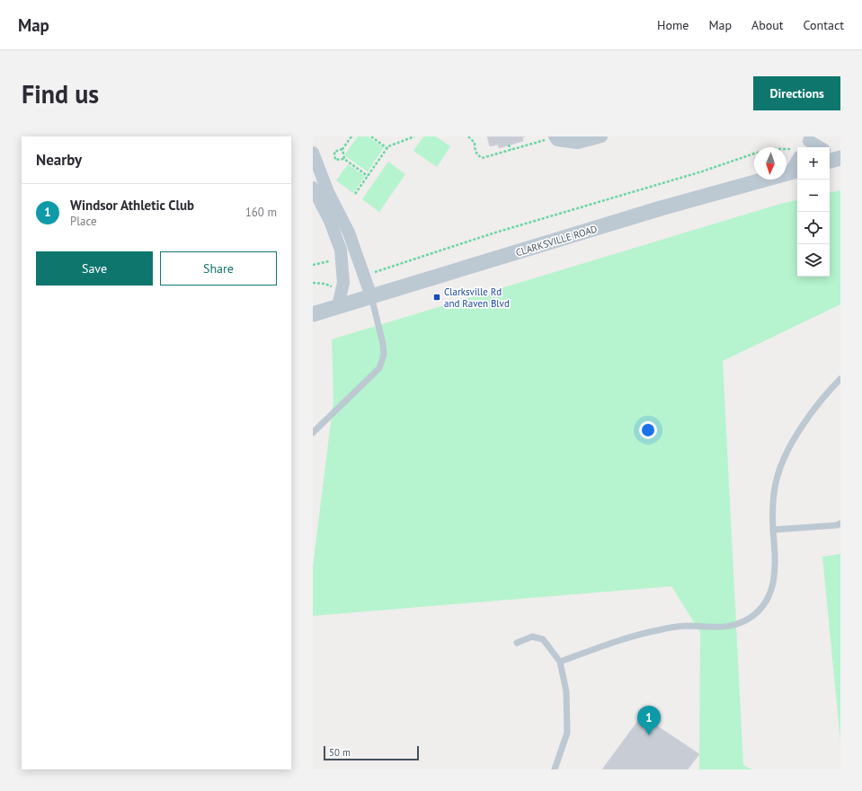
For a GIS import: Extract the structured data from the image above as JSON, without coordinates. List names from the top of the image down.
{
  "streets": {
    "street": ["CLARKSVILLE ROAD"]
  },
  "places": {
    "transit": ["Clarksville Rd and Raven Blvd"]
  },
  "scale_bar": "50 m",
  "north": "bottom",
  "page": {
    "header": "Map",
    "nav": [
      "Home",
      "Map",
      "About",
      "Contact"
    ],
    "buttons": [
      "Directions",
      ["Save", "Share"]
    ],
    "title": "Find us",
    "heading": "Nearby",
    "map_buttons": ["+", "−"],
    "list": [
      {
        "mark": "1",
        "name": "Windsor Athletic Club",
        "note": "Place",
        "value": "160 m"
      }
    ],
    "pins": "1",
    "scale": "50 m"
  }
}
